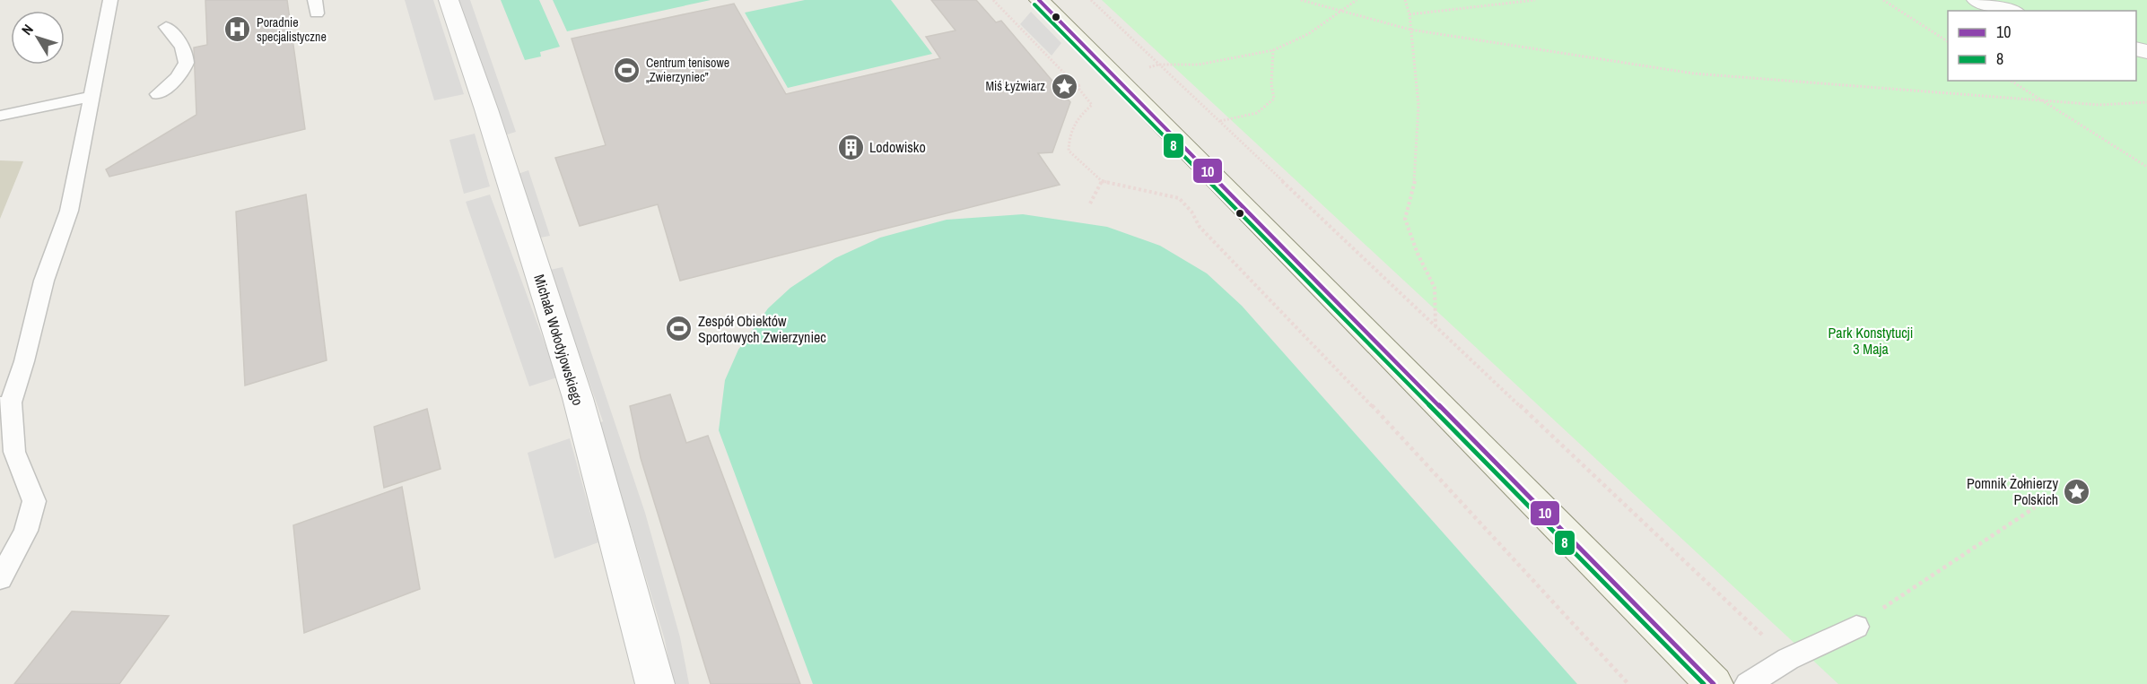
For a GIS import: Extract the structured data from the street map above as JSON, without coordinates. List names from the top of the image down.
{
  "streets": {
    "street": ["Michała Wołodyjowskiego"]
  },
  "parks": ["Park Konstytucji 3 Maja"],
  "places": {
    "hospital": ["Poradnie specjalistyczne"],
    "sports": ["Centrum tenisowe „Zwierzyniec”", "Zespół Obiektów Sportowych Zwierzyniec"],
    "place": ["Miś Łyżwiarz", "Pomnik Żołnierzy Polskich"],
    "building": ["Lodowisko"]
  },
  "lines": ["transit line 10", "transit line 8"],
  "legend": ["10", "8"],
  "north": "top left"
}
